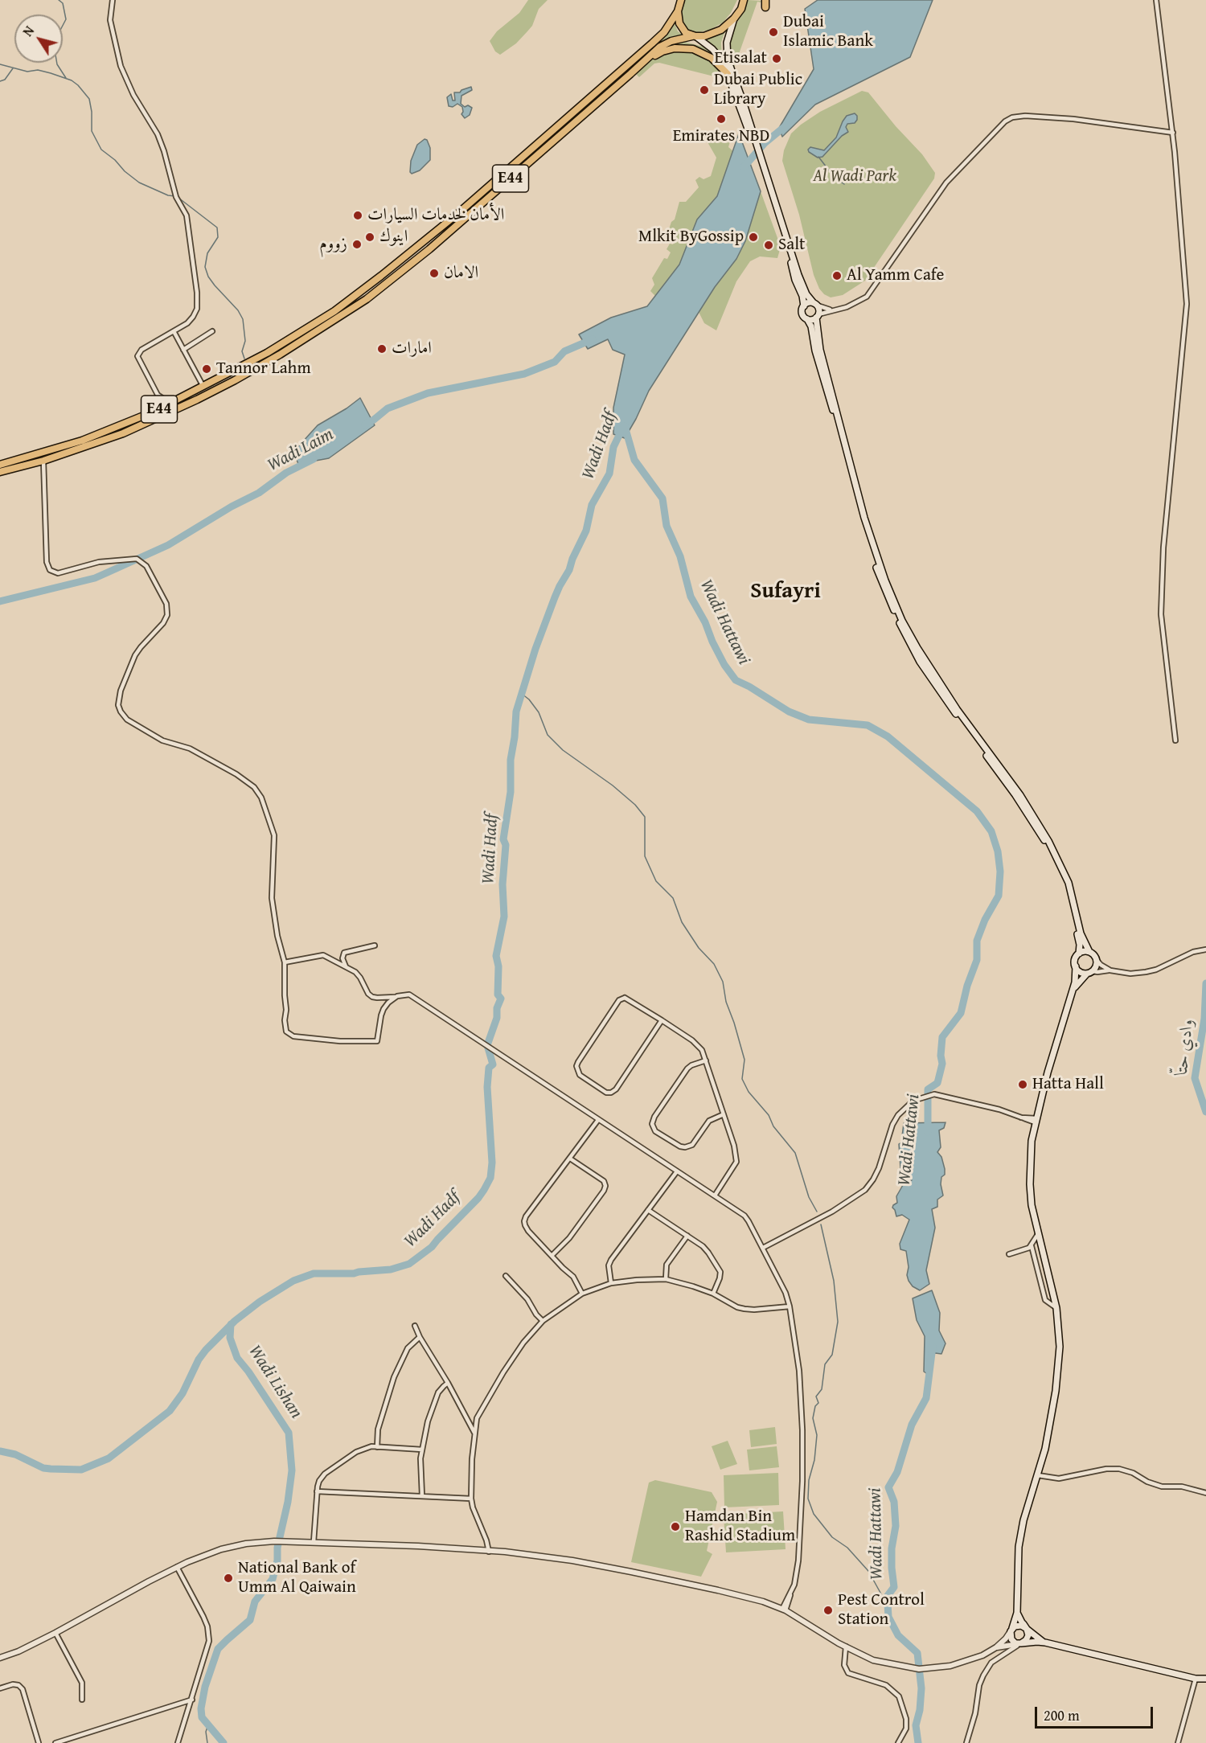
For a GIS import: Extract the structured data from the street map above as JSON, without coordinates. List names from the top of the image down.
{
  "streets": {
    "highway": ["E44"]
  },
  "districts": ["Sufayri"],
  "water": [
    "Wadi Hadf",
    "Wadi Laim",
    "Wadi Hattawi",
    "وادي حتّا",
    "Wadi Lishan"
  ],
  "parks": ["Al Wadi Park"],
  "places": [
    "Dubai Islamic Bank",
    "Etisalat",
    "Dubai Public Library",
    "Emirates NBD",
    "الأمان لخدمات السيارات",
    "اينوك",
    "Mlkit ByGossip",
    "زووم",
    "Salt",
    "الامان",
    "Al Yamm Cafe",
    "امارات",
    "Tannor Lahm",
    "Hatta Hall",
    "Hamdan Bin Rashid Stadium",
    "National Bank of Umm Al Qaiwain",
    "Pest Control Station"
  ],
  "scale_bar": "200 m",
  "north": "top left"
}
